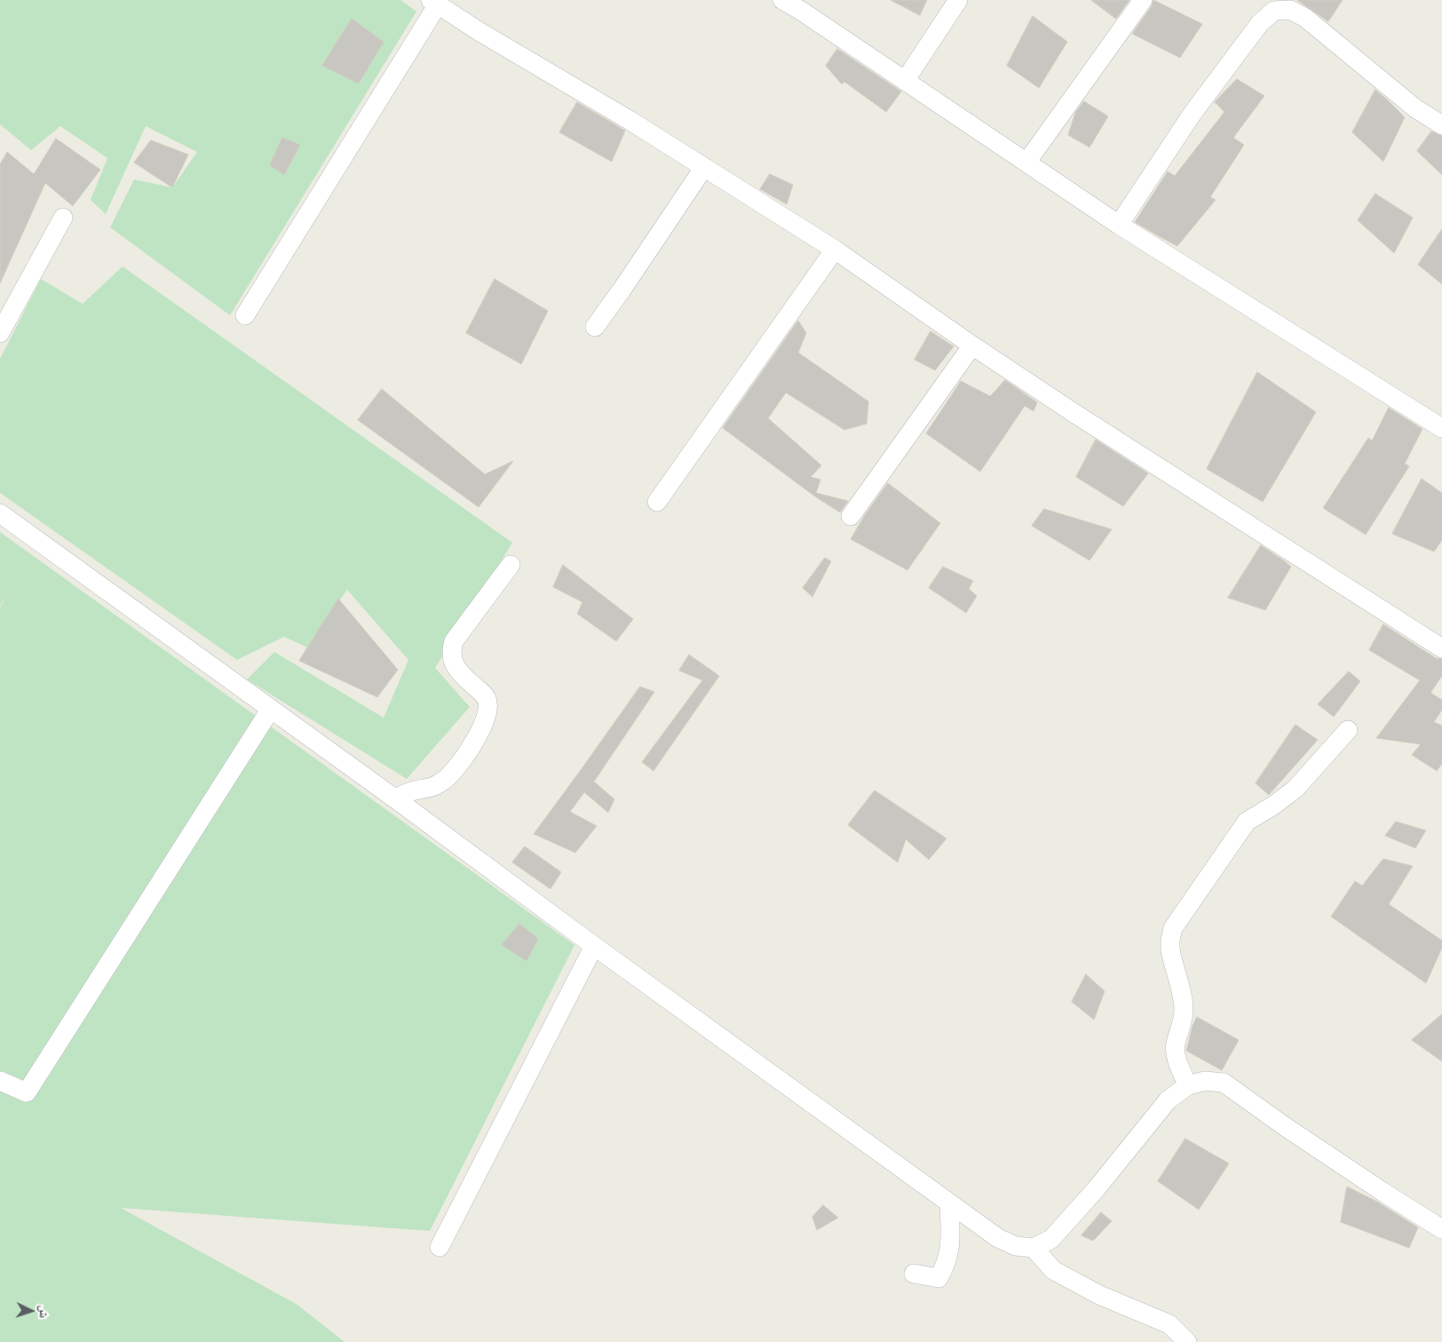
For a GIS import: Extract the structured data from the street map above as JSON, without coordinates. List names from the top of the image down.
{
  "north": "right"
}
